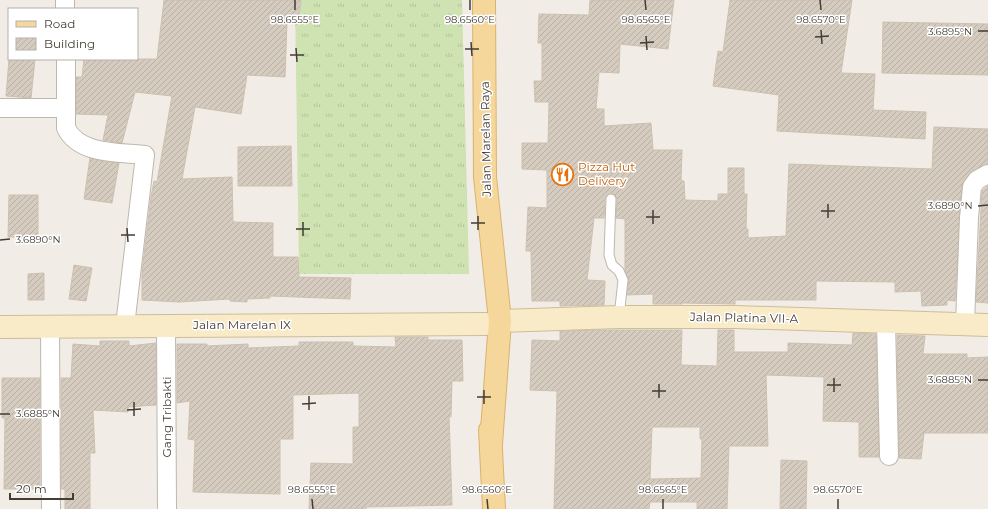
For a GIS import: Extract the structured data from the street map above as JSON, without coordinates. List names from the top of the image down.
{
  "streets": {
    "main road": ["Jalan Marelan Raya", "Jalan Platina VII-A", "Jalan Marelan IX"],
    "street": ["Gang Tribakti"]
  },
  "crossings": [
    ["Jalan Marelan Raya", "Jalan Platina VII-A"],
    ["Jalan Marelan Raya", "Jalan Marelan IX"],
    ["Jalan Platina VII-A", "Jalan Marelan IX"],
    ["Jalan Marelan IX", "Gang Tribakti"]
  ],
  "places": {
    "restaurant": ["Pizza Hut Delivery"]
  },
  "legend": ["Road", "Building"],
  "scale_bar": "20 m",
  "coordinates": [
    "98.6555°E",
    "98.6560°E",
    "98.6565°E",
    "98.6570°E",
    "3.6895°N",
    "3.6890°N",
    "3.6885°N"
  ]
}
